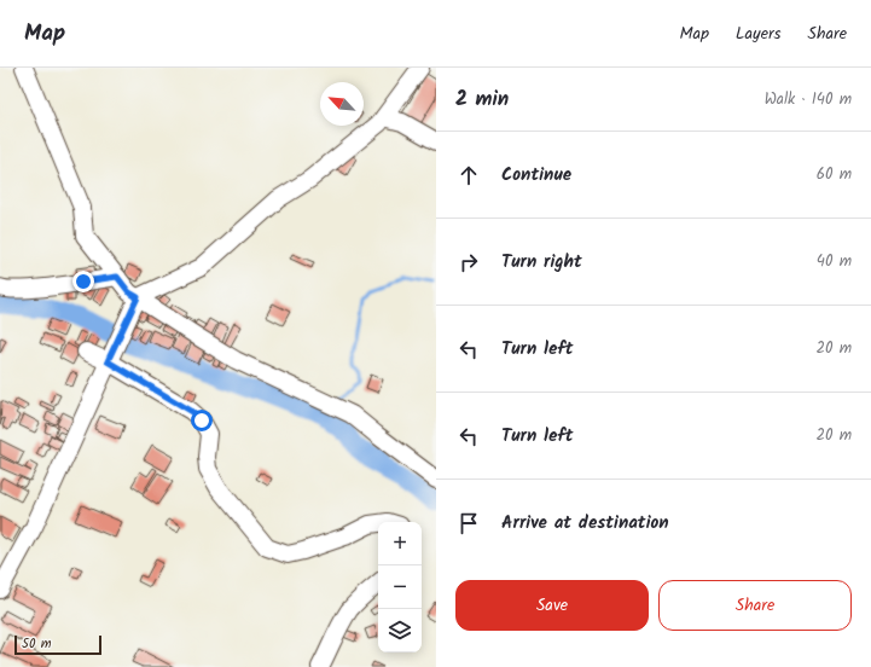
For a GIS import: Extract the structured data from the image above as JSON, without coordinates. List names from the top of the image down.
{
  "scale_bar": "50 m",
  "north": "top left",
  "page": {
    "header": "Map",
    "nav": ["Map", "Layers", "Share"],
    "heading": ["2 min", "Walk · 140 m"],
    "list": [
      ["Continue", "60 m"],
      ["Turn right", "40 m"],
      ["Turn left", "20 m"],
      ["Turn left", "20 m"],
      "Arrive at destination"
    ],
    "map_buttons": ["+", "−"],
    "buttons": ["Save", "Share"],
    "scale": "50 m"
  }
}
